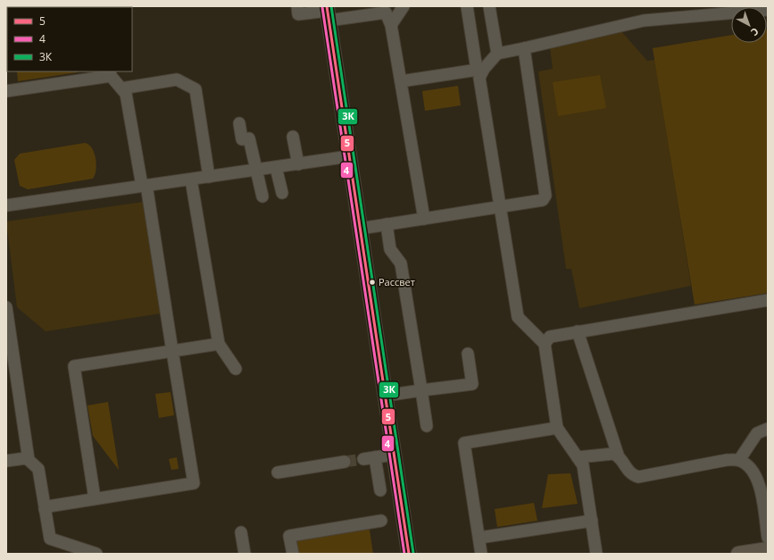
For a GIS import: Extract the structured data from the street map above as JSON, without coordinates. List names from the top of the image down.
{
  "places": ["Рассвет"],
  "lines": ["transit line 5", "transit line 3К", "transit line 4"],
  "legend": ["5", "4", "3К"],
  "north": "bottom right"
}
